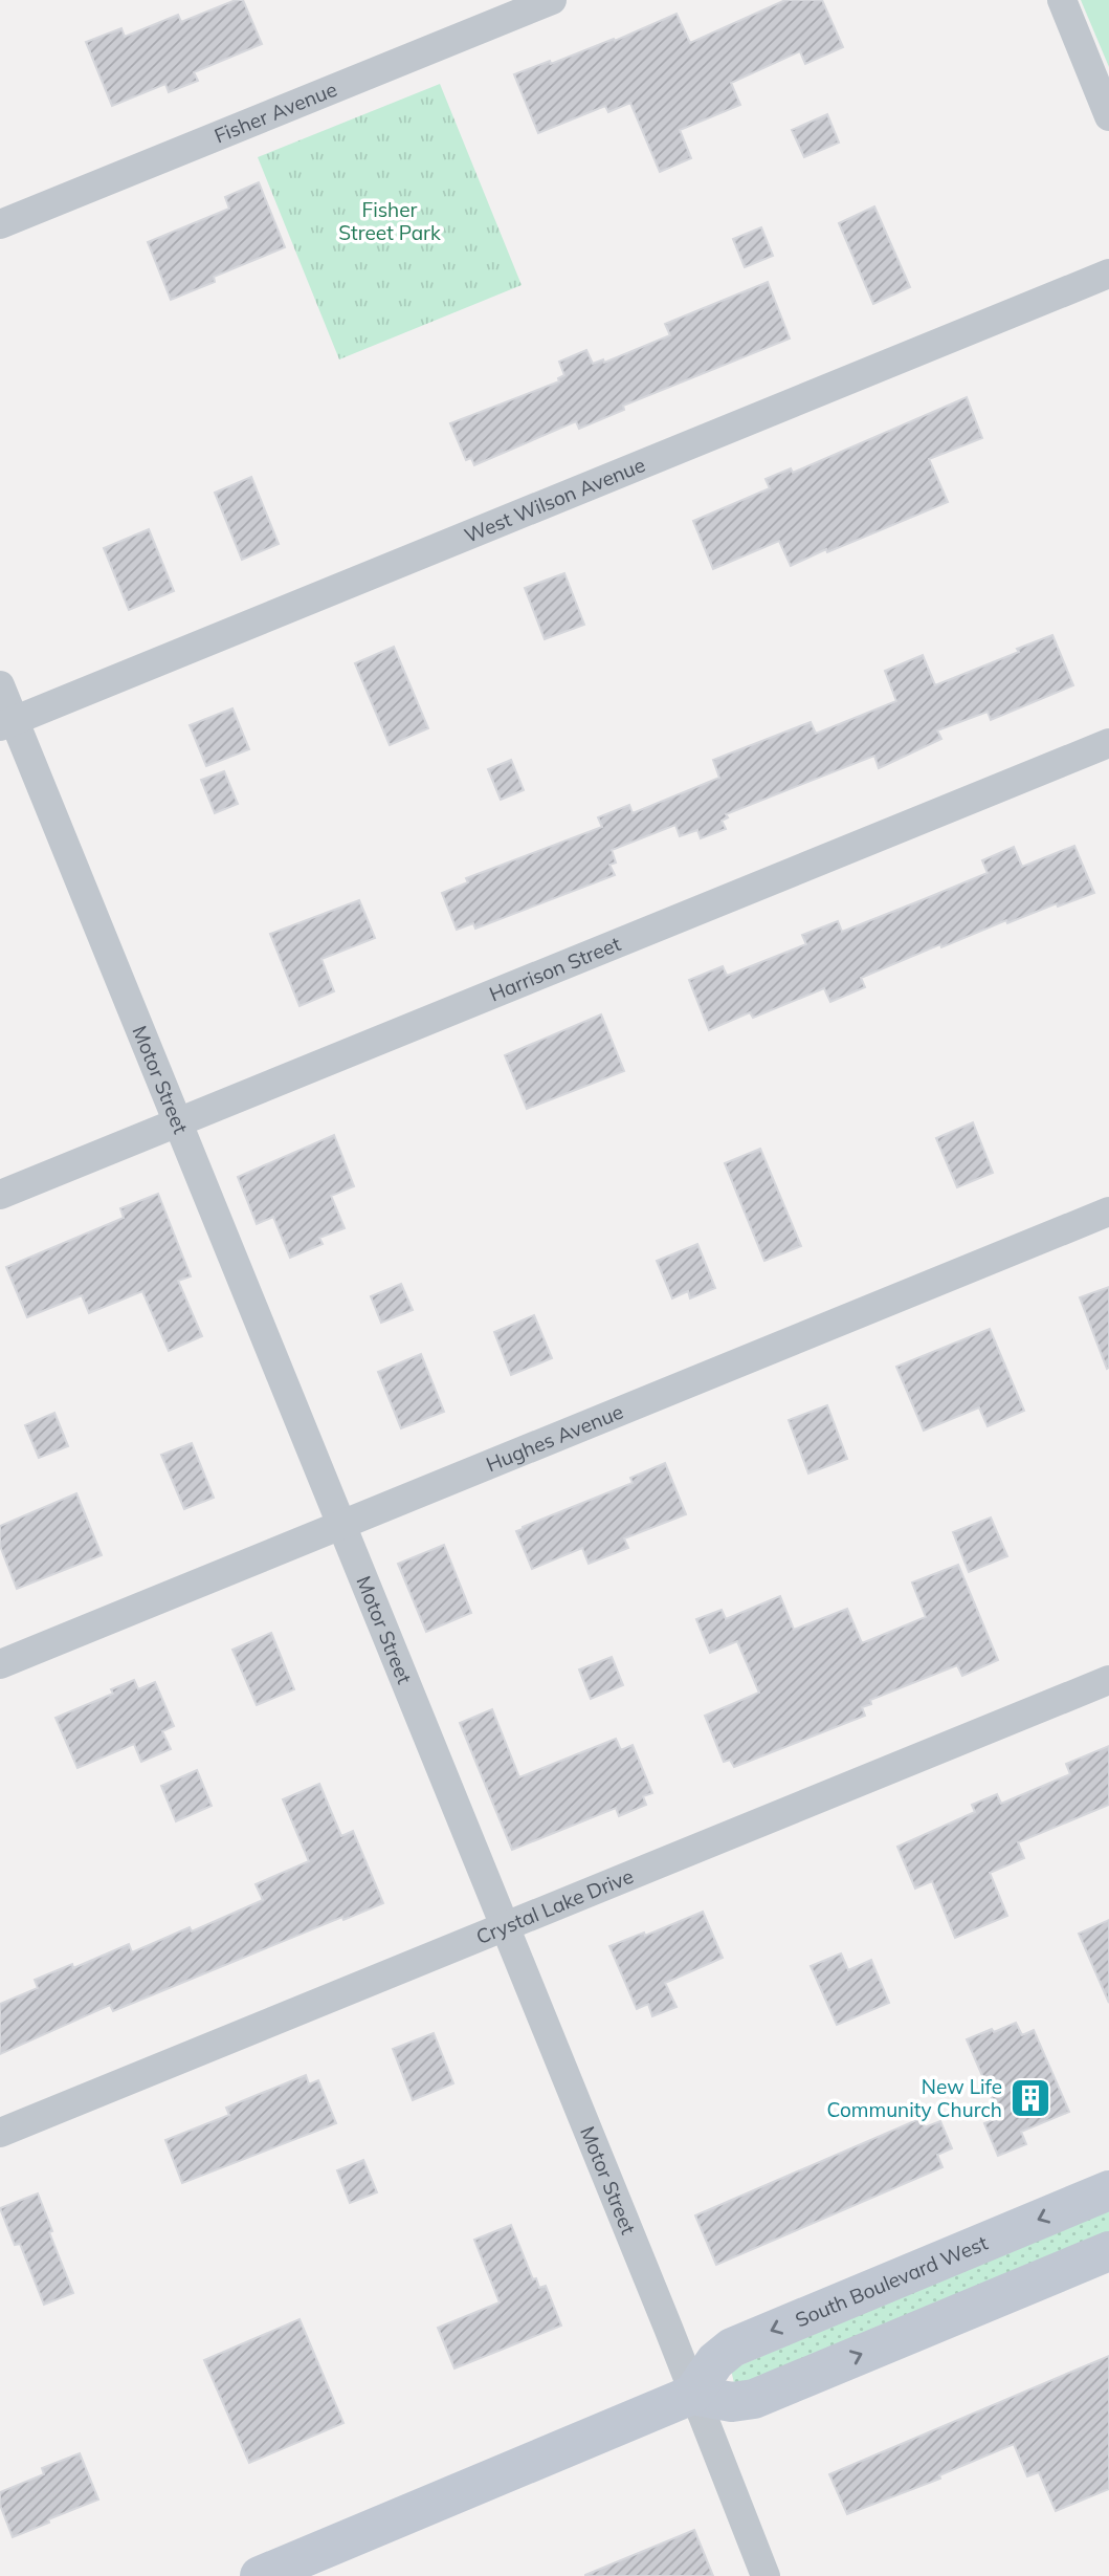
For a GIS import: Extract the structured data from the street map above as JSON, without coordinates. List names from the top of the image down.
{
  "streets": {
    "street": [
      "Fisher Avenue",
      "West Wilson Avenue",
      "Harrison Street",
      "Motor Street",
      "Hughes Avenue",
      "Crystal Lake Drive",
      "South Boulevard West"
    ]
  },
  "crossings": [
    ["West Wilson Avenue", "Motor Street"],
    ["Harrison Street", "Motor Street"],
    ["Motor Street", "Hughes Avenue"],
    ["Motor Street", "Crystal Lake Drive"],
    ["Motor Street", "South Boulevard West"]
  ],
  "parks": ["Fisher Street Park"],
  "places": {
    "building": ["New Life Community Church"]
  }
}
